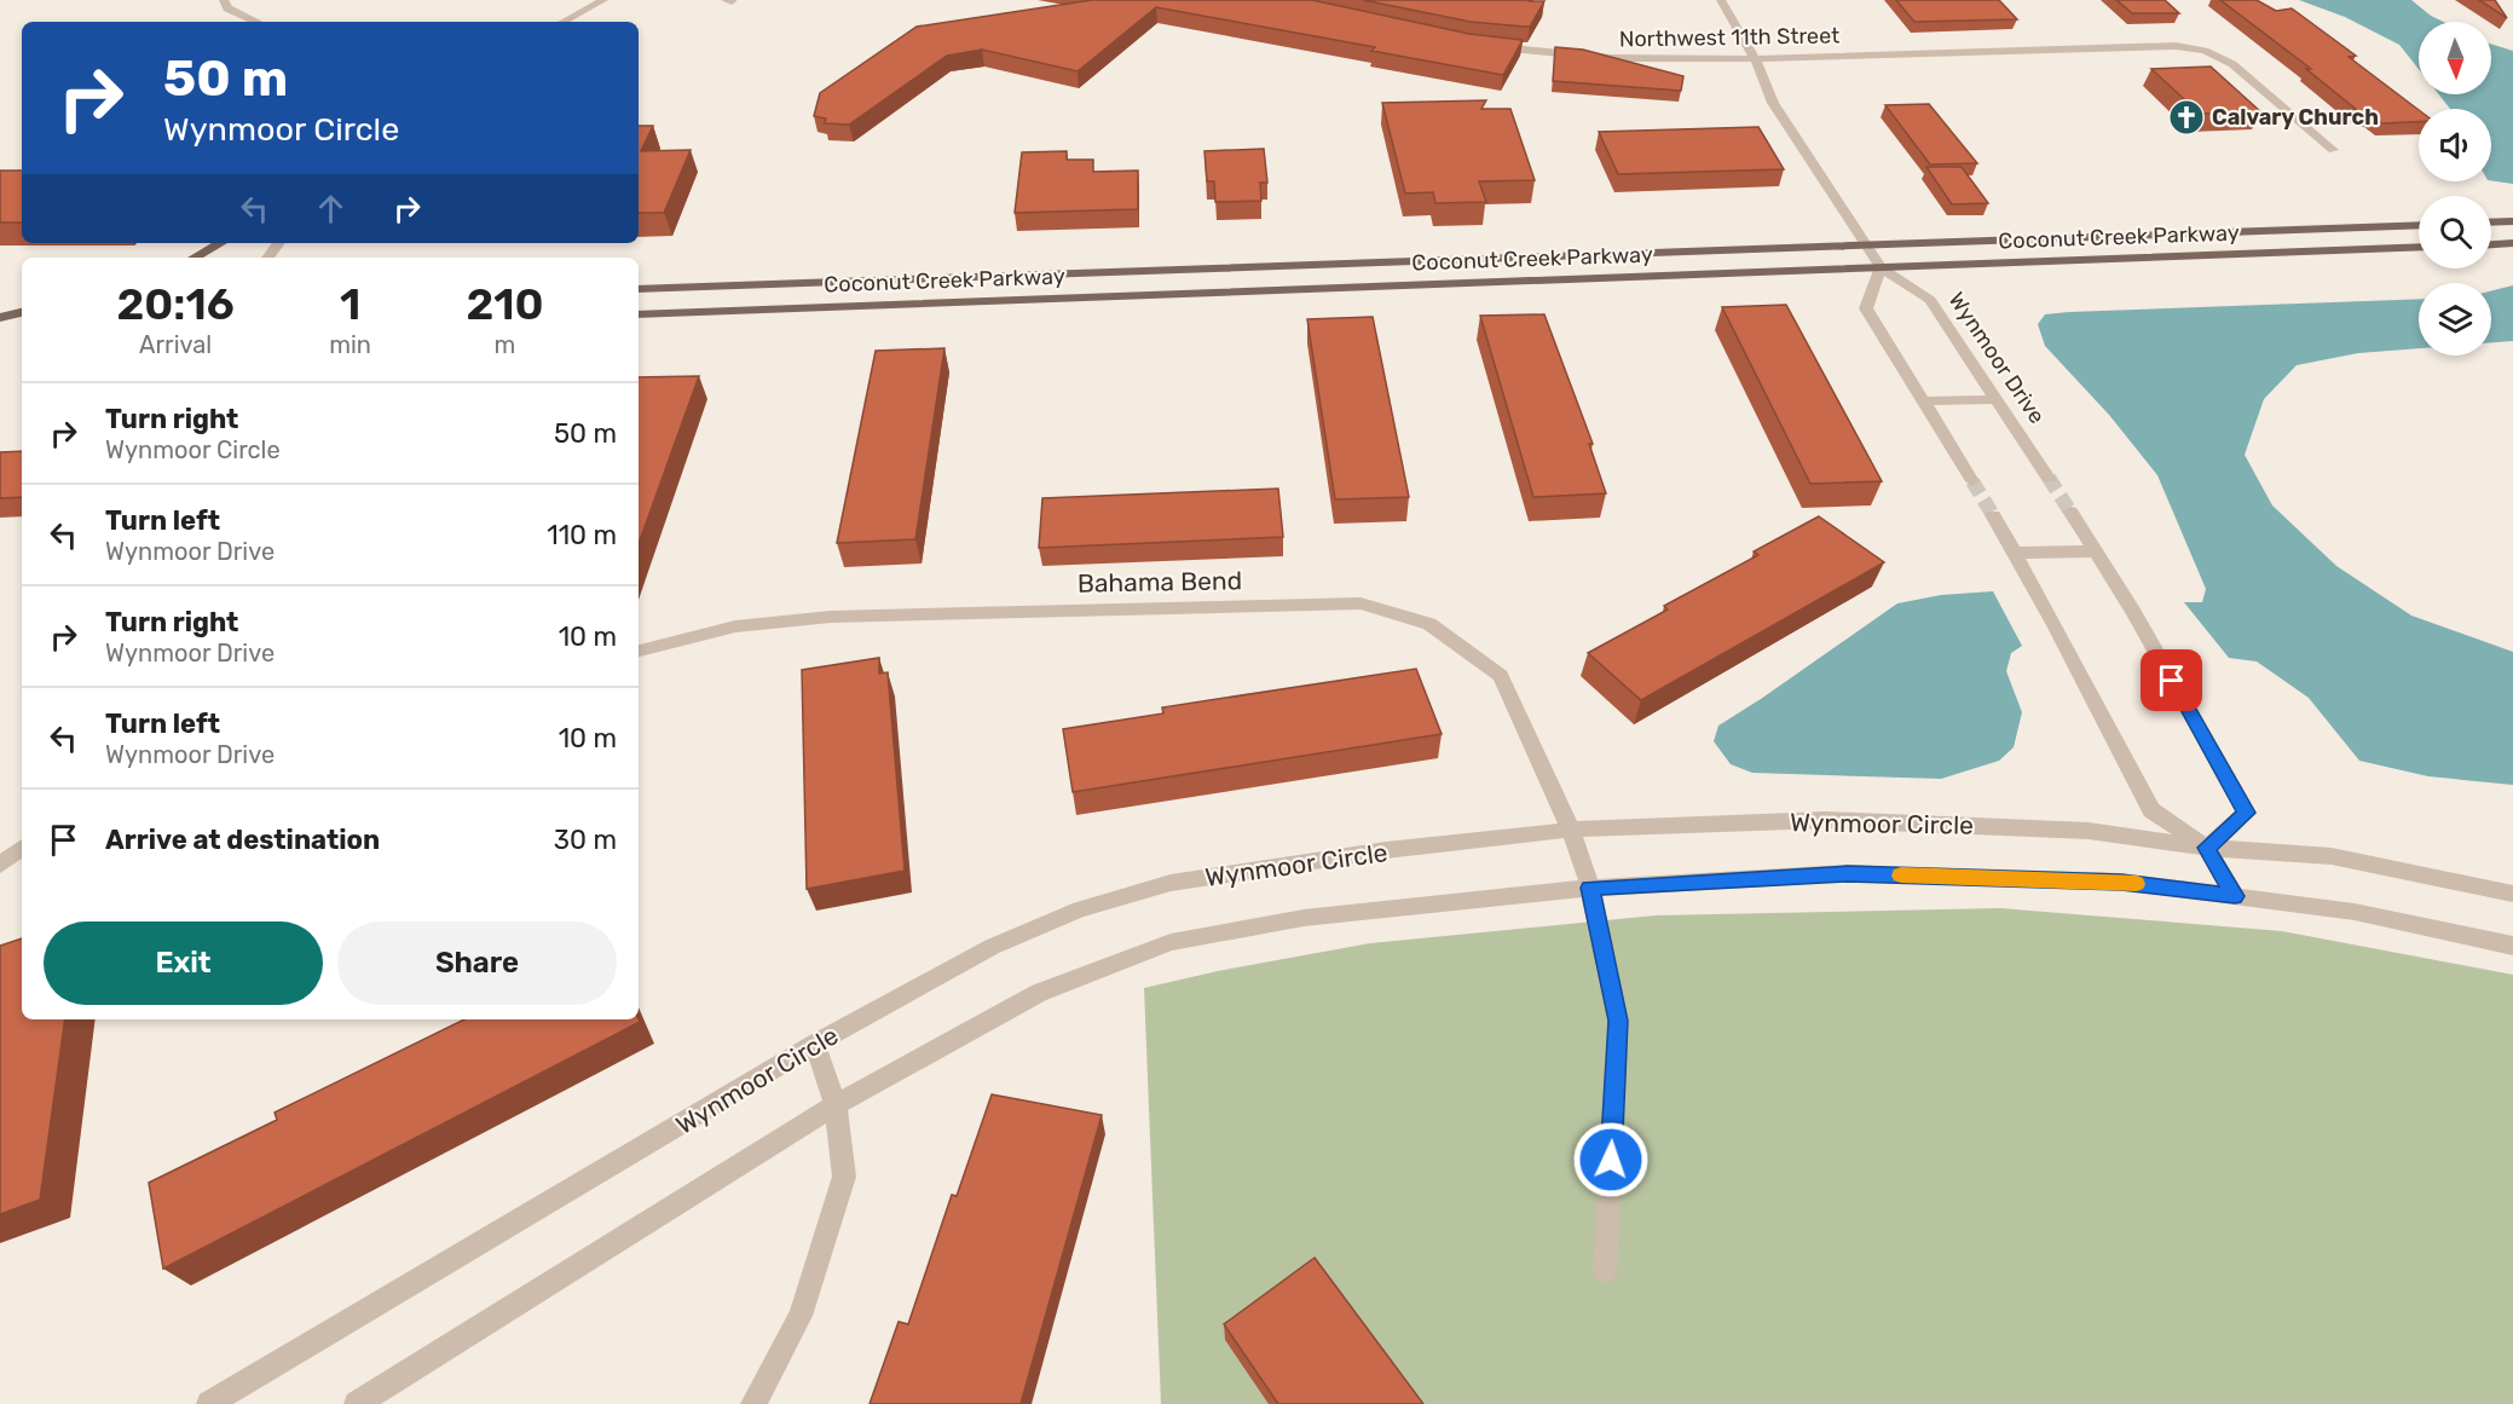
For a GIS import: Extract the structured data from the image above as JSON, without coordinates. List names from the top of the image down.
{
  "streets": {
    "main road": ["Coconut Creek Parkway"],
    "street": [
      "Northwest 11th Street",
      "Wynmoor Drive",
      "Bahama Bend",
      "Wynmoor Circle"
    ]
  },
  "crossings": [
    ["Coconut Creek Parkway", "Wynmoor Drive"],
    ["Bahama Bend", "Wynmoor Circle"]
  ],
  "places": {
    "church": ["Calvary Church"]
  },
  "north": "bottom",
  "page": {
    "turn": ["50 m", "Wynmoor Circle"],
    "eta": [
      "20:16",
      "Arrival",
      "1",
      "min",
      "210",
      "m"
    ],
    "list": [
      {
        "name": "Turn right",
        "note": "Wynmoor Circle",
        "value": "50 m"
      },
      {
        "name": "Turn left",
        "note": "Wynmoor Drive",
        "value": "110 m"
      },
      {
        "name": "Turn right",
        "note": "Wynmoor Drive",
        "value": "10 m"
      },
      {
        "name": "Turn left",
        "note": "Wynmoor Drive",
        "value": "10 m"
      },
      {
        "name": "Arrive at destination",
        "value": "30 m"
      }
    ],
    "buttons": ["Exit", "Share"]
  }
}
